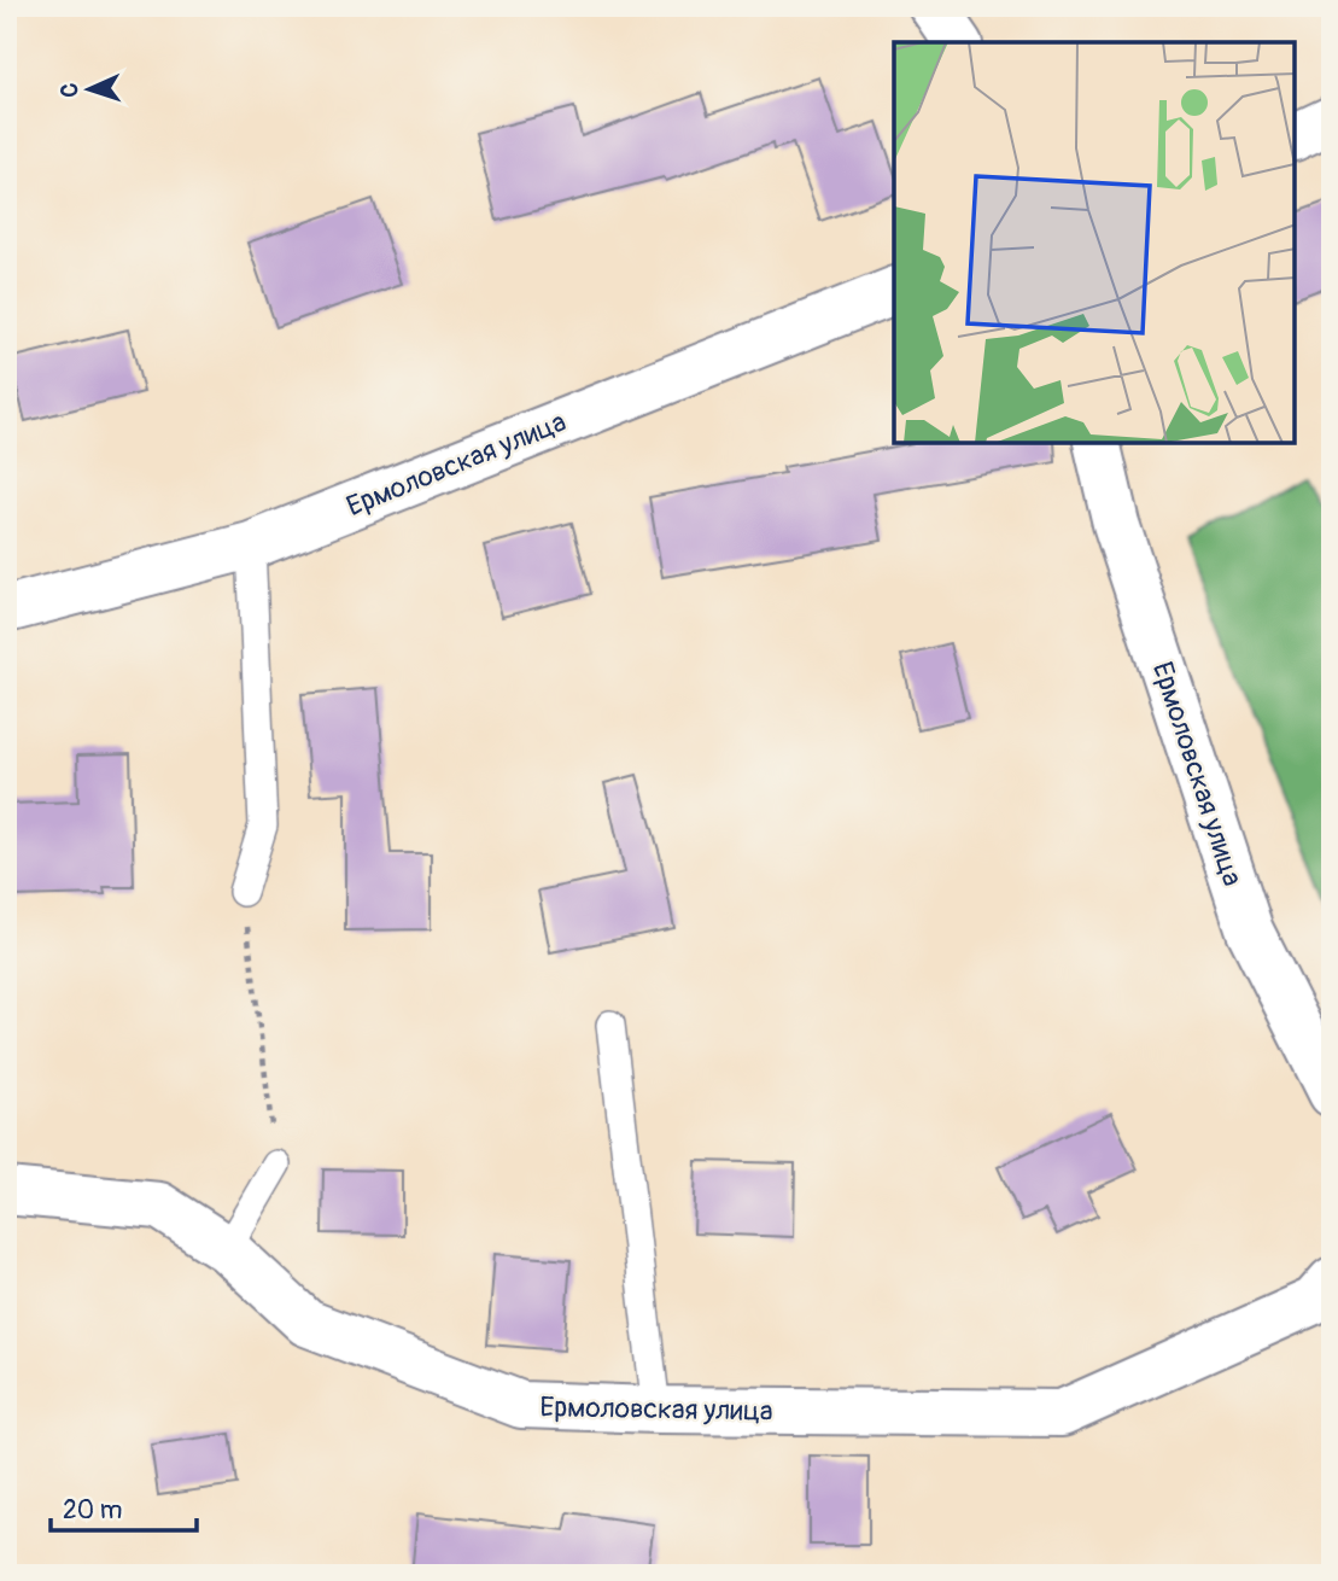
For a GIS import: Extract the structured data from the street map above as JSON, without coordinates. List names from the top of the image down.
{
  "streets": {
    "street": ["Ермоловская улица"]
  },
  "scale_bar": "20 m",
  "north": "left"
}
